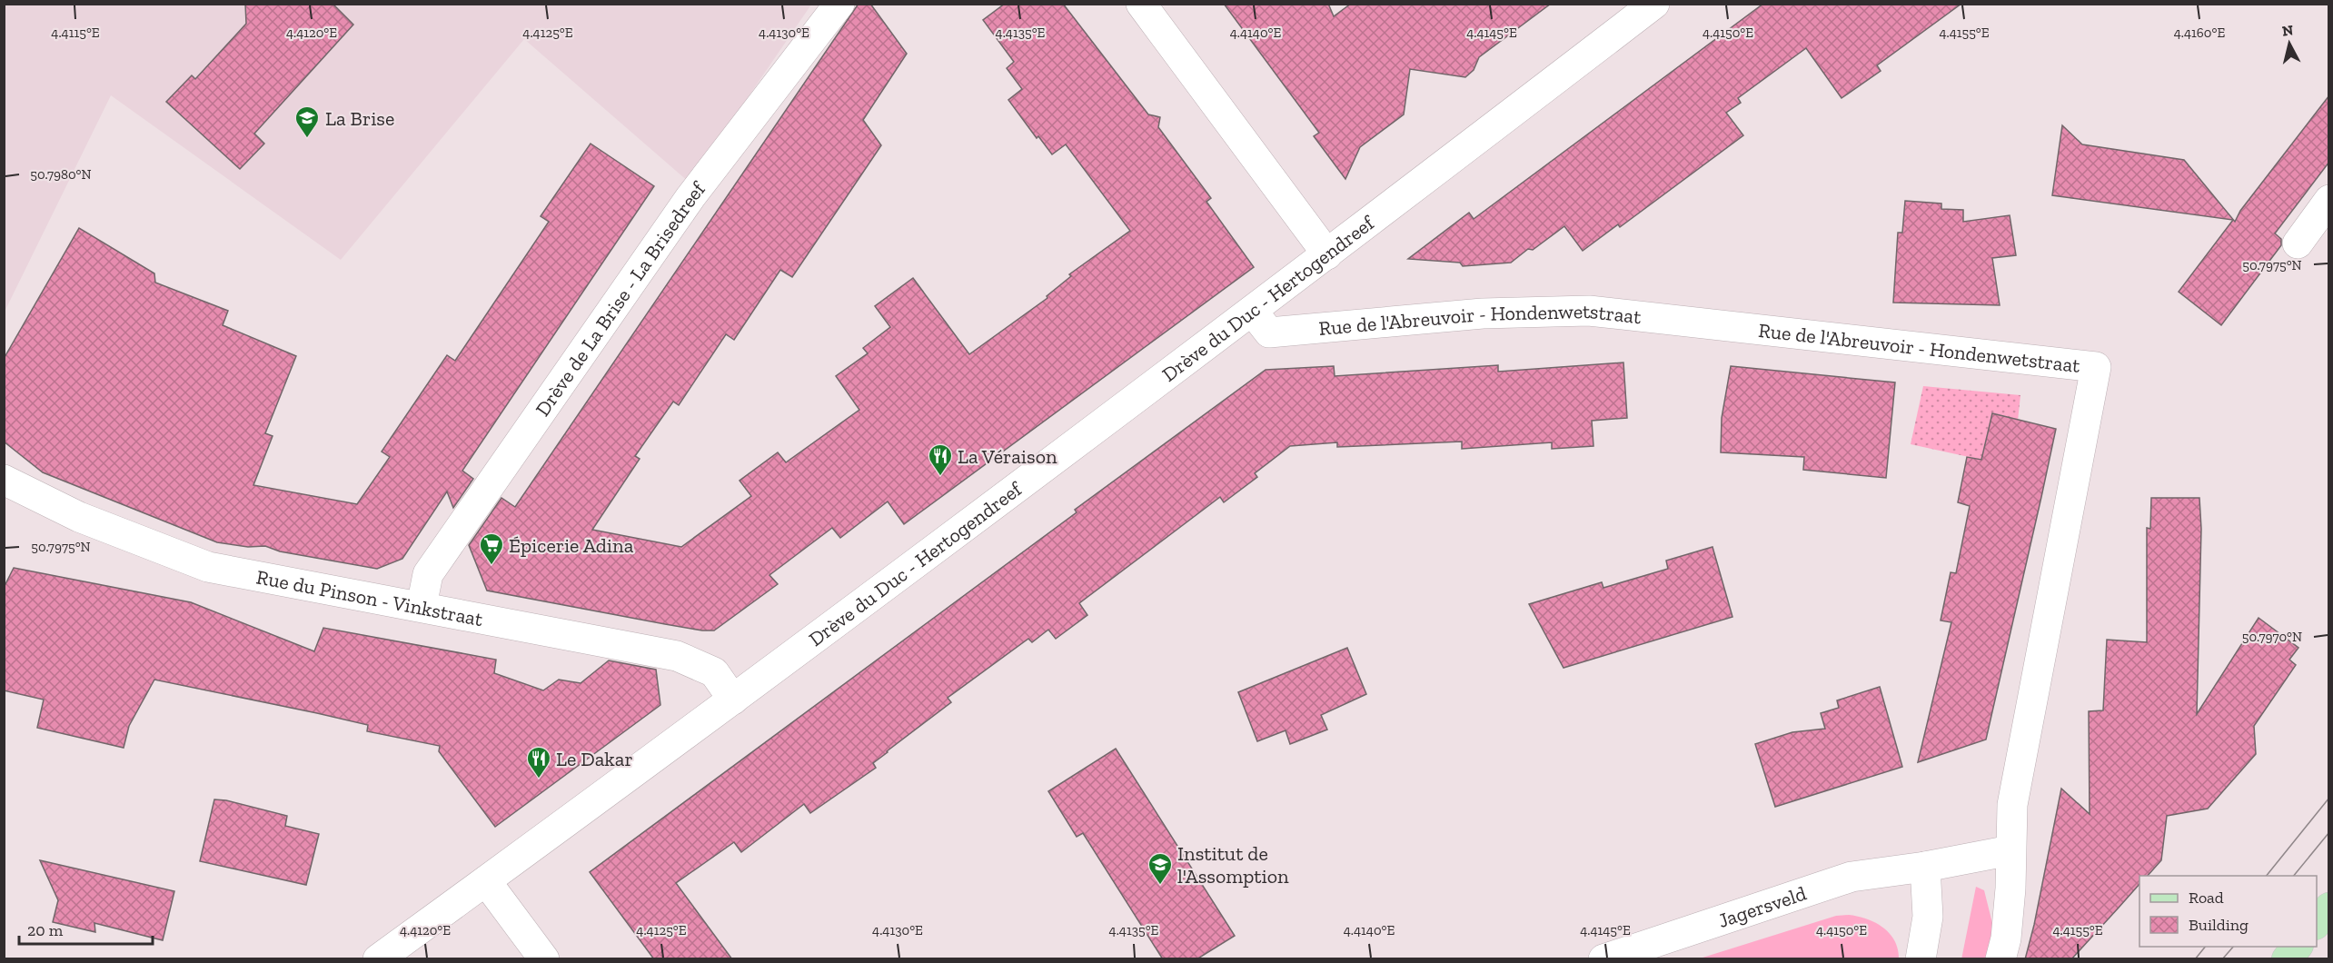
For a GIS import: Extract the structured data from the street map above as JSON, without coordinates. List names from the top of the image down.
{
  "streets": {
    "street": [
      "Drève de La Brise - La Brisedreef",
      "Drève du Duc - Hertogendreef",
      "Rue de l'Abreuvoir - Hondenwetstraat",
      "Rue du Pinson - Vinkstraat",
      "Jagersveld"
    ]
  },
  "crossings": [
    ["Drève de La Brise - La Brisedreef", "Rue du Pinson - Vinkstraat"],
    ["Drève du Duc - Hertogendreef", "Rue de l'Abreuvoir - Hondenwetstraat"],
    ["Drève du Duc - Hertogendreef", "Rue du Pinson - Vinkstraat"],
    ["Rue de l'Abreuvoir - Hondenwetstraat", "Jagersveld"]
  ],
  "places": {
    "school or university": ["La Brise", "Institut de l'Assomption"],
    "restaurant": ["La Véraison", "Le Dakar"],
    "supermarket": ["Épicerie Adina"]
  },
  "legend": ["Road", "Building"],
  "scale_bar": "20 m",
  "north": "top",
  "coordinates": [
    "4.4115°E",
    "4.4120°E",
    "4.4125°E",
    "4.4130°E",
    "4.4135°E",
    "4.4140°E",
    "4.4145°E",
    "4.4150°E",
    "4.4155°E",
    "4.4160°E",
    "50.7980°N",
    "50.7975°N",
    "50.7970°N"
  ]
}
